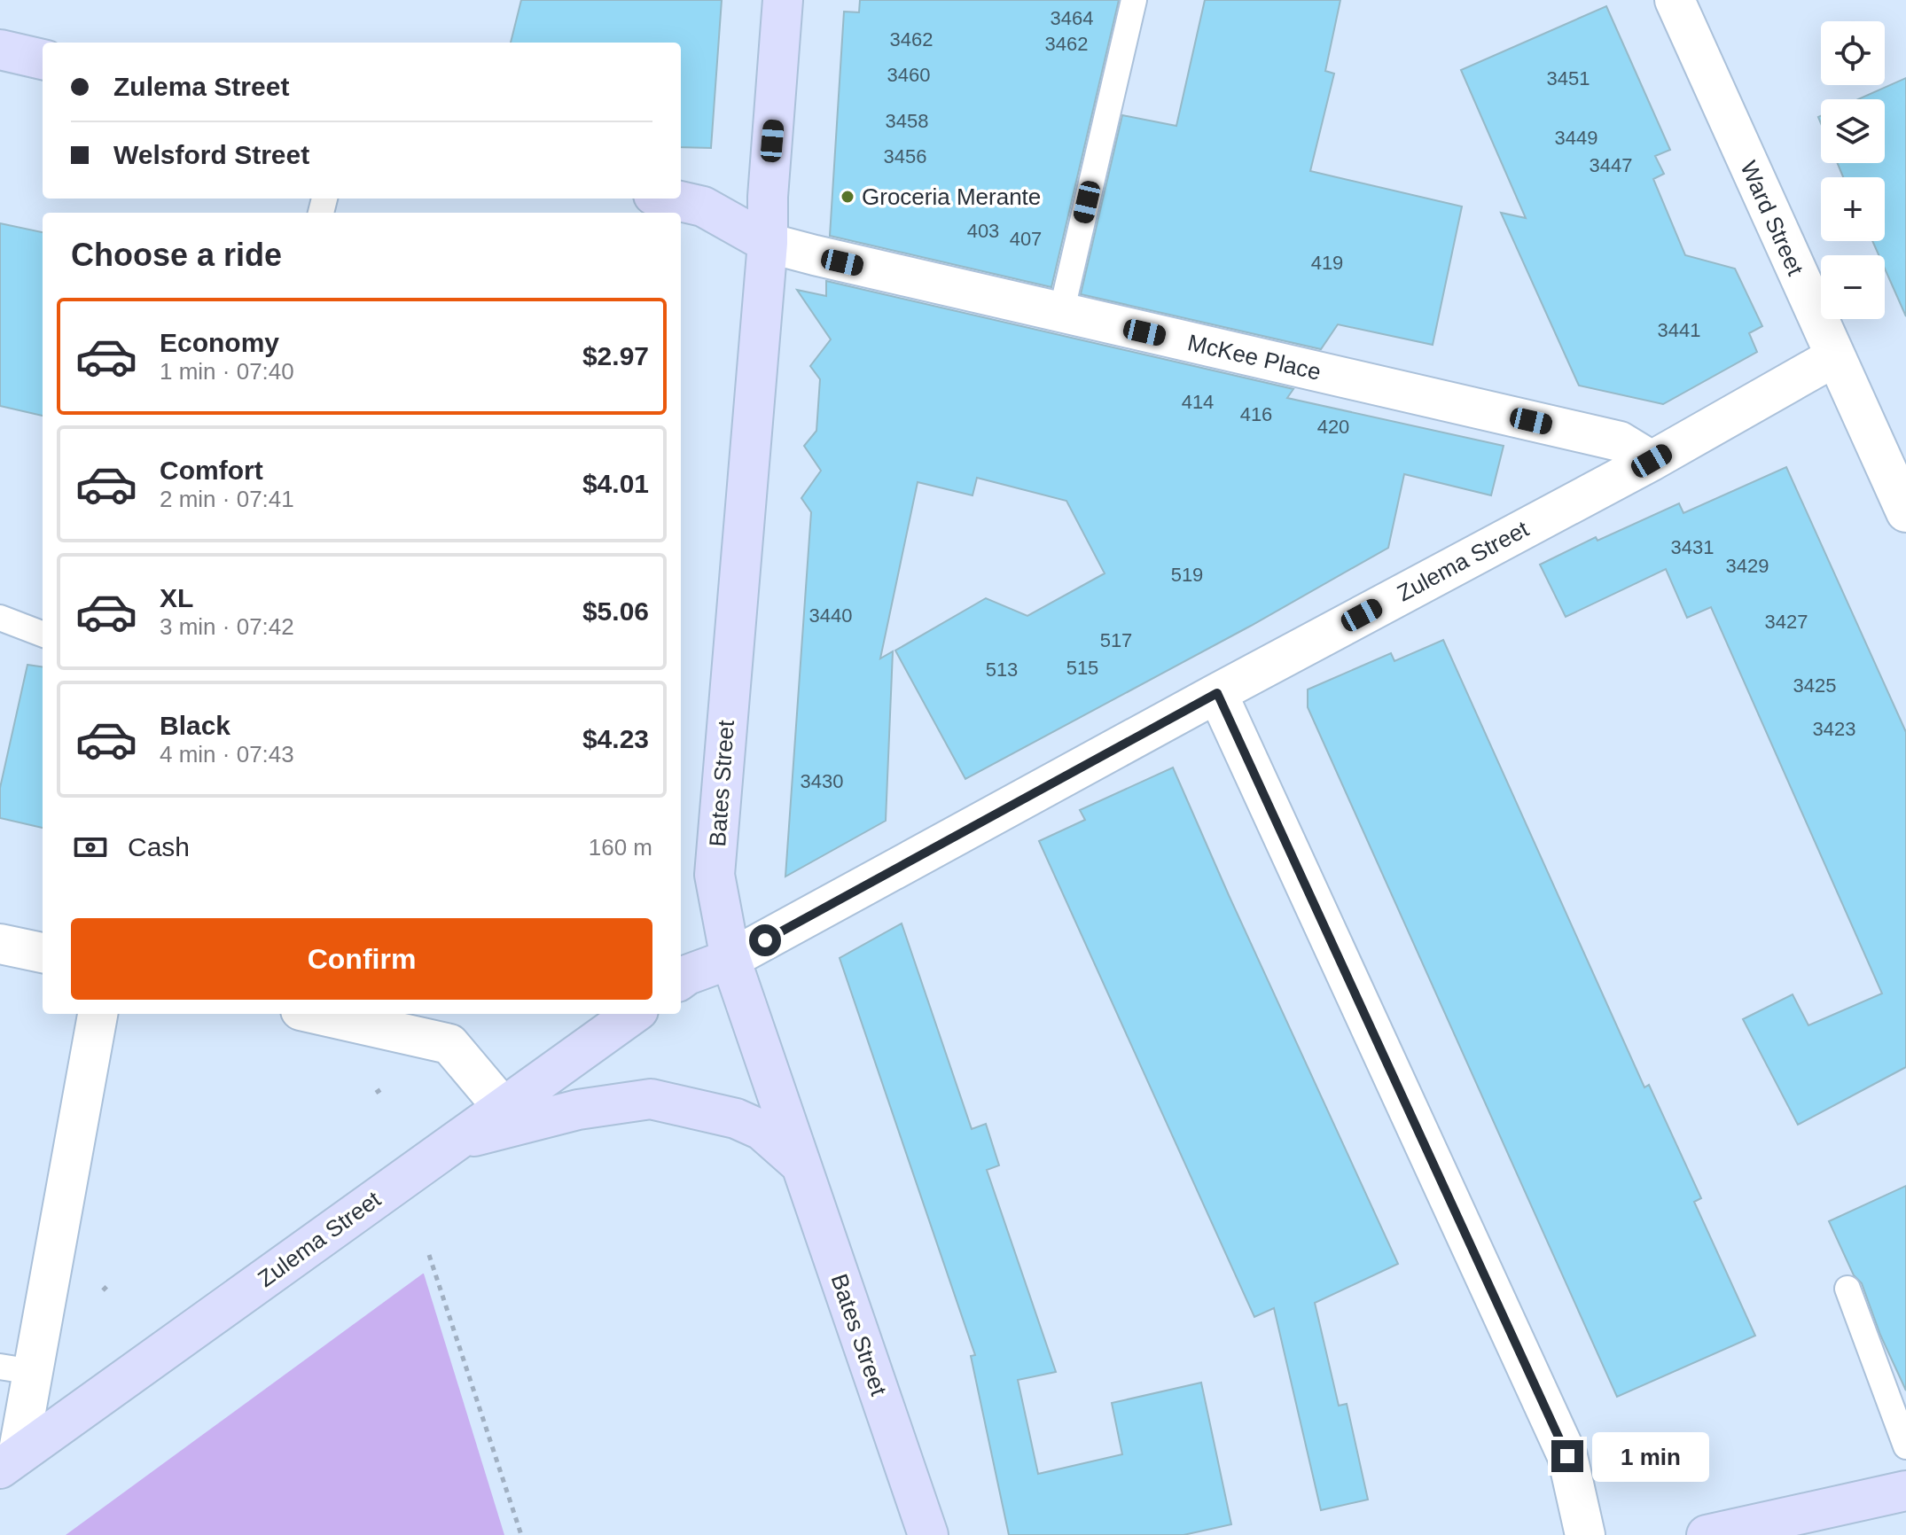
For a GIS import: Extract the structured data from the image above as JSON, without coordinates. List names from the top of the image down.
{
  "streets": {
    "street": [
      "Ward Street",
      "McKee Place",
      "Zulema Street",
      "Bates Street"
    ]
  },
  "crossings": [
    ["Ward Street", "Zulema Street"],
    ["McKee Place", "Zulema Street"],
    ["McKee Place", "Bates Street"],
    ["Zulema Street", "Bates Street"]
  ],
  "places": ["Groceria Merante"],
  "house_numbers": [
    "3464",
    "3462",
    "3462",
    "3460",
    "3451",
    "3458",
    "3449",
    "3456",
    "3447",
    "403",
    "407",
    "419",
    "3441",
    "414",
    "416",
    "420",
    "3431",
    "3429",
    "519",
    "3440",
    "3427",
    "517",
    "515",
    "513",
    "3425",
    "3423",
    "3430"
  ],
  "page": {
    "map_buttons": ["+", "−"],
    "banner": ["Zulema Street", "Welsford Street"],
    "heading": "Choose a ride",
    "list": [
      {
        "name": "Economy",
        "note": "1 min · 07:40",
        "value": "$2.97"
      },
      {
        "name": "Comfort",
        "note": "2 min · 07:41",
        "value": "$4.01"
      },
      {
        "name": "XL",
        "note": "3 min · 07:42",
        "value": "$5.06"
      },
      {
        "name": "Black",
        "note": "4 min · 07:43",
        "value": "$4.23"
      }
    ],
    "pay": ["Cash", "160 m"],
    "buttons": "Confirm",
    "bubble": "1 min"
  }
}
